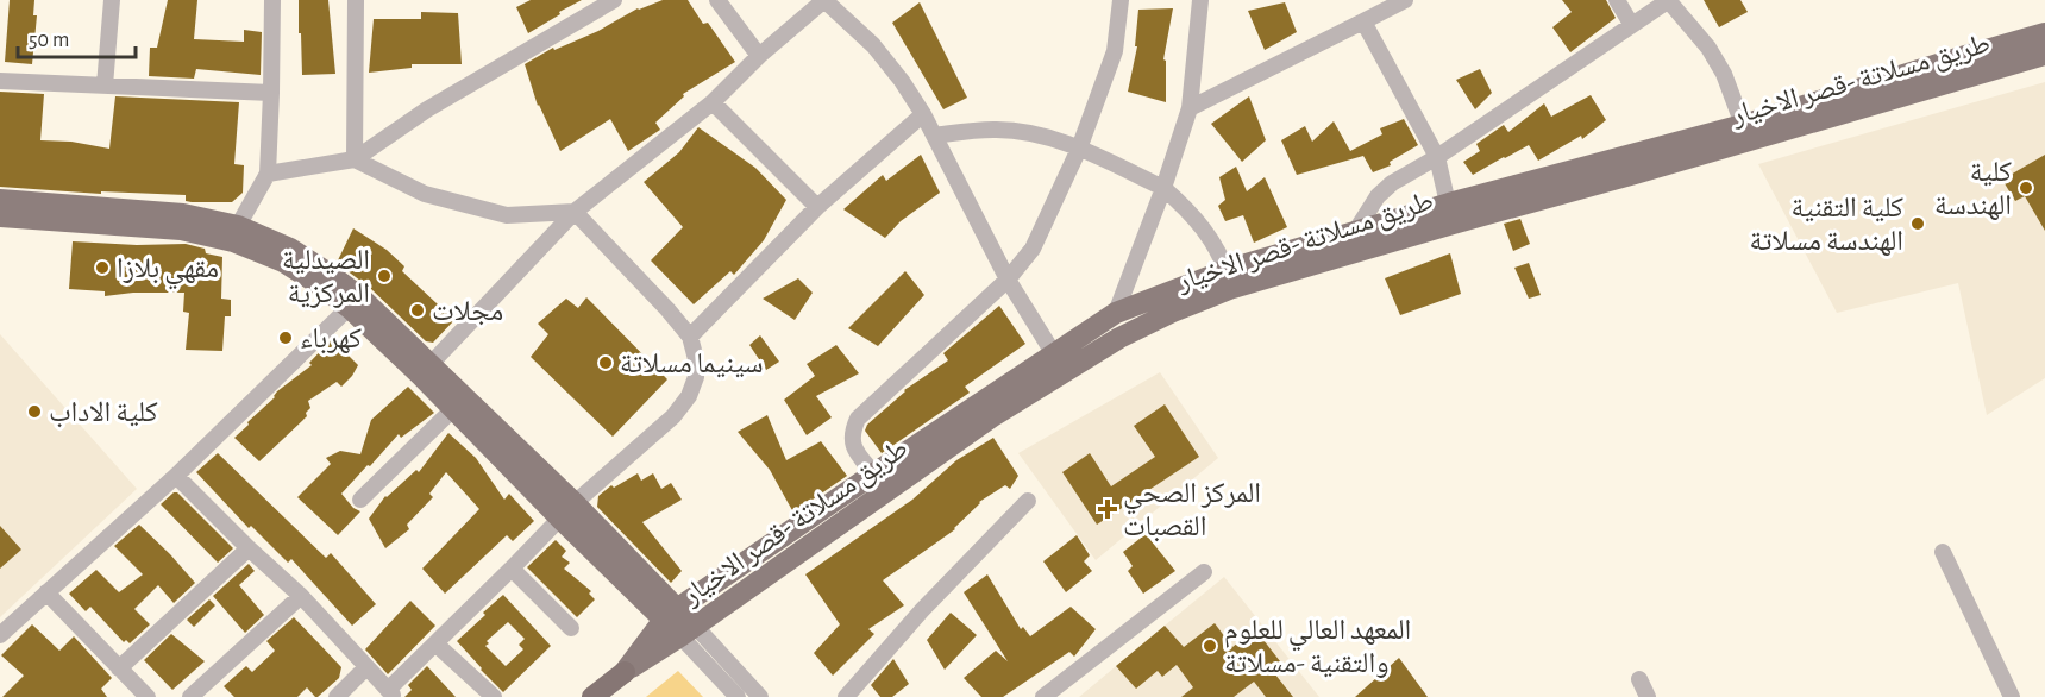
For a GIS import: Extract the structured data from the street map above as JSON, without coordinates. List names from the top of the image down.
{
  "streets": {
    "main road": ["طريق مسلاتة -قصر الاخيار"]
  },
  "places": {
    "other": [
      "كلية الهندسة",
      "كلية التقنية الهندسة مسلاتة",
      "مقهي بلازا",
      "الصيدلية المركزية",
      "مجلات",
      "كهرباء",
      "سينيما مسلاتة",
      "كلية الاداب",
      "المعهد العالي للعلوم والتقنية -مسلاتة"
    ],
    "health": ["المركز الصحي القصبات"]
  },
  "scale_bar": "50 m"
}
